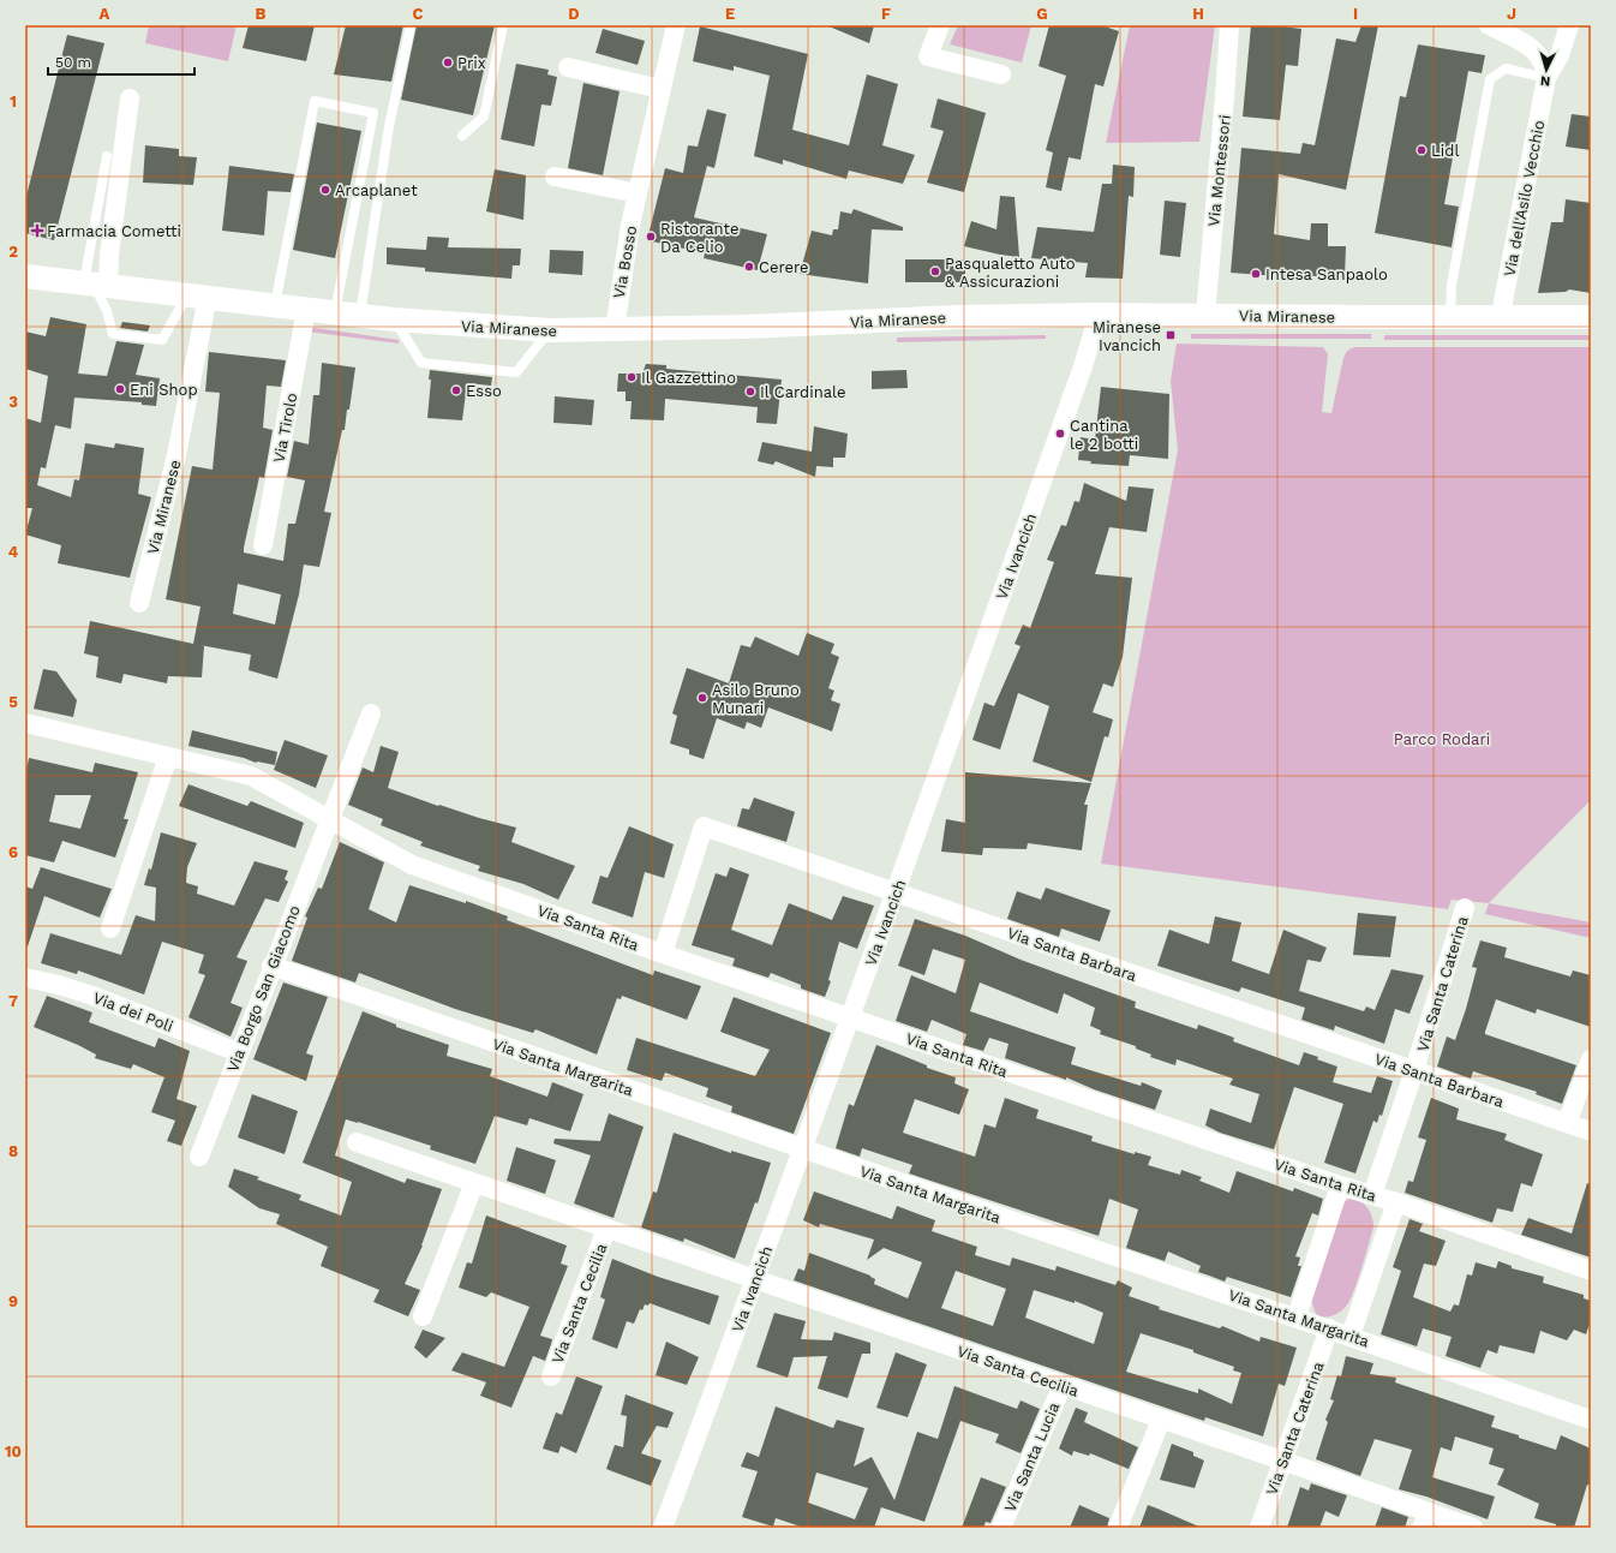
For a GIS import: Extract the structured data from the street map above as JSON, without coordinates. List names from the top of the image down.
{
  "streets": {
    "street": [
      "Via Montessori",
      "Via dell'Asilo Vecchio",
      "Via Bosso",
      "Via Miranese",
      "Via Tirolo",
      "Via Ivancich",
      "Via Santa Rita",
      "Via Santa Barbara",
      "Via Santa Caterina",
      "Via Borgo San Giacomo",
      "Via dei Poli",
      "Via Santa Margarita",
      "Via Santa Cecilia",
      "Via Santa Lucia"
    ]
  },
  "crossings": [
    ["Via Montessori", "Via Miranese"],
    ["Via dell'Asilo Vecchio", "Via Miranese"],
    ["Via Bosso", "Via Miranese"],
    ["Via Miranese", "Via Tirolo"],
    ["Via Miranese", "Via Ivancich"],
    ["Via Ivancich", "Via Santa Rita"],
    ["Via Ivancich", "Via Santa Barbara"],
    ["Via Ivancich", "Via Santa Margarita"],
    ["Via Ivancich", "Via Santa Cecilia"],
    ["Via Santa Rita", "Via Santa Barbara"],
    ["Via Santa Rita", "Via Santa Caterina"],
    ["Via Santa Rita", "Via Borgo San Giacomo"],
    ["Via Santa Barbara", "Via Santa Caterina"],
    ["Via Santa Caterina", "Via Santa Margarita"],
    ["Via Santa Caterina", "Via Santa Cecilia"],
    ["Via Borgo San Giacomo", "Via dei Poli"],
    ["Via Borgo San Giacomo", "Via Santa Margarita"],
    ["Via Santa Cecilia", "Via Santa Lucia"]
  ],
  "parks": ["Parco Rodari"],
  "places": {
    "other": [
      "Prix",
      "Lidl",
      "Arcaplanet",
      "Ristorante Da Celio",
      "Cerere",
      "Pasqualetto Auto & Assicurazioni",
      "Intesa Sanpaolo",
      "Il Gazzettino",
      "Eni Shop",
      "Esso",
      "Il Cardinale",
      "Cantina le 2 botti",
      "Asilo Bruno Munari"
    ],
    "health": ["Farmacia Cometti"],
    "transit": ["Miranese Ivancich"]
  },
  "scale_bar": "50 m",
  "north": "bottom",
  "grid": {
    "columns": [
      "A",
      "B",
      "C",
      "D",
      "E",
      "F",
      "G",
      "H",
      "I",
      "J"
    ],
    "rows": [
      "1",
      "2",
      "3",
      "4",
      "5",
      "6",
      "7",
      "8",
      "9",
      "10"
    ]
  }
}
